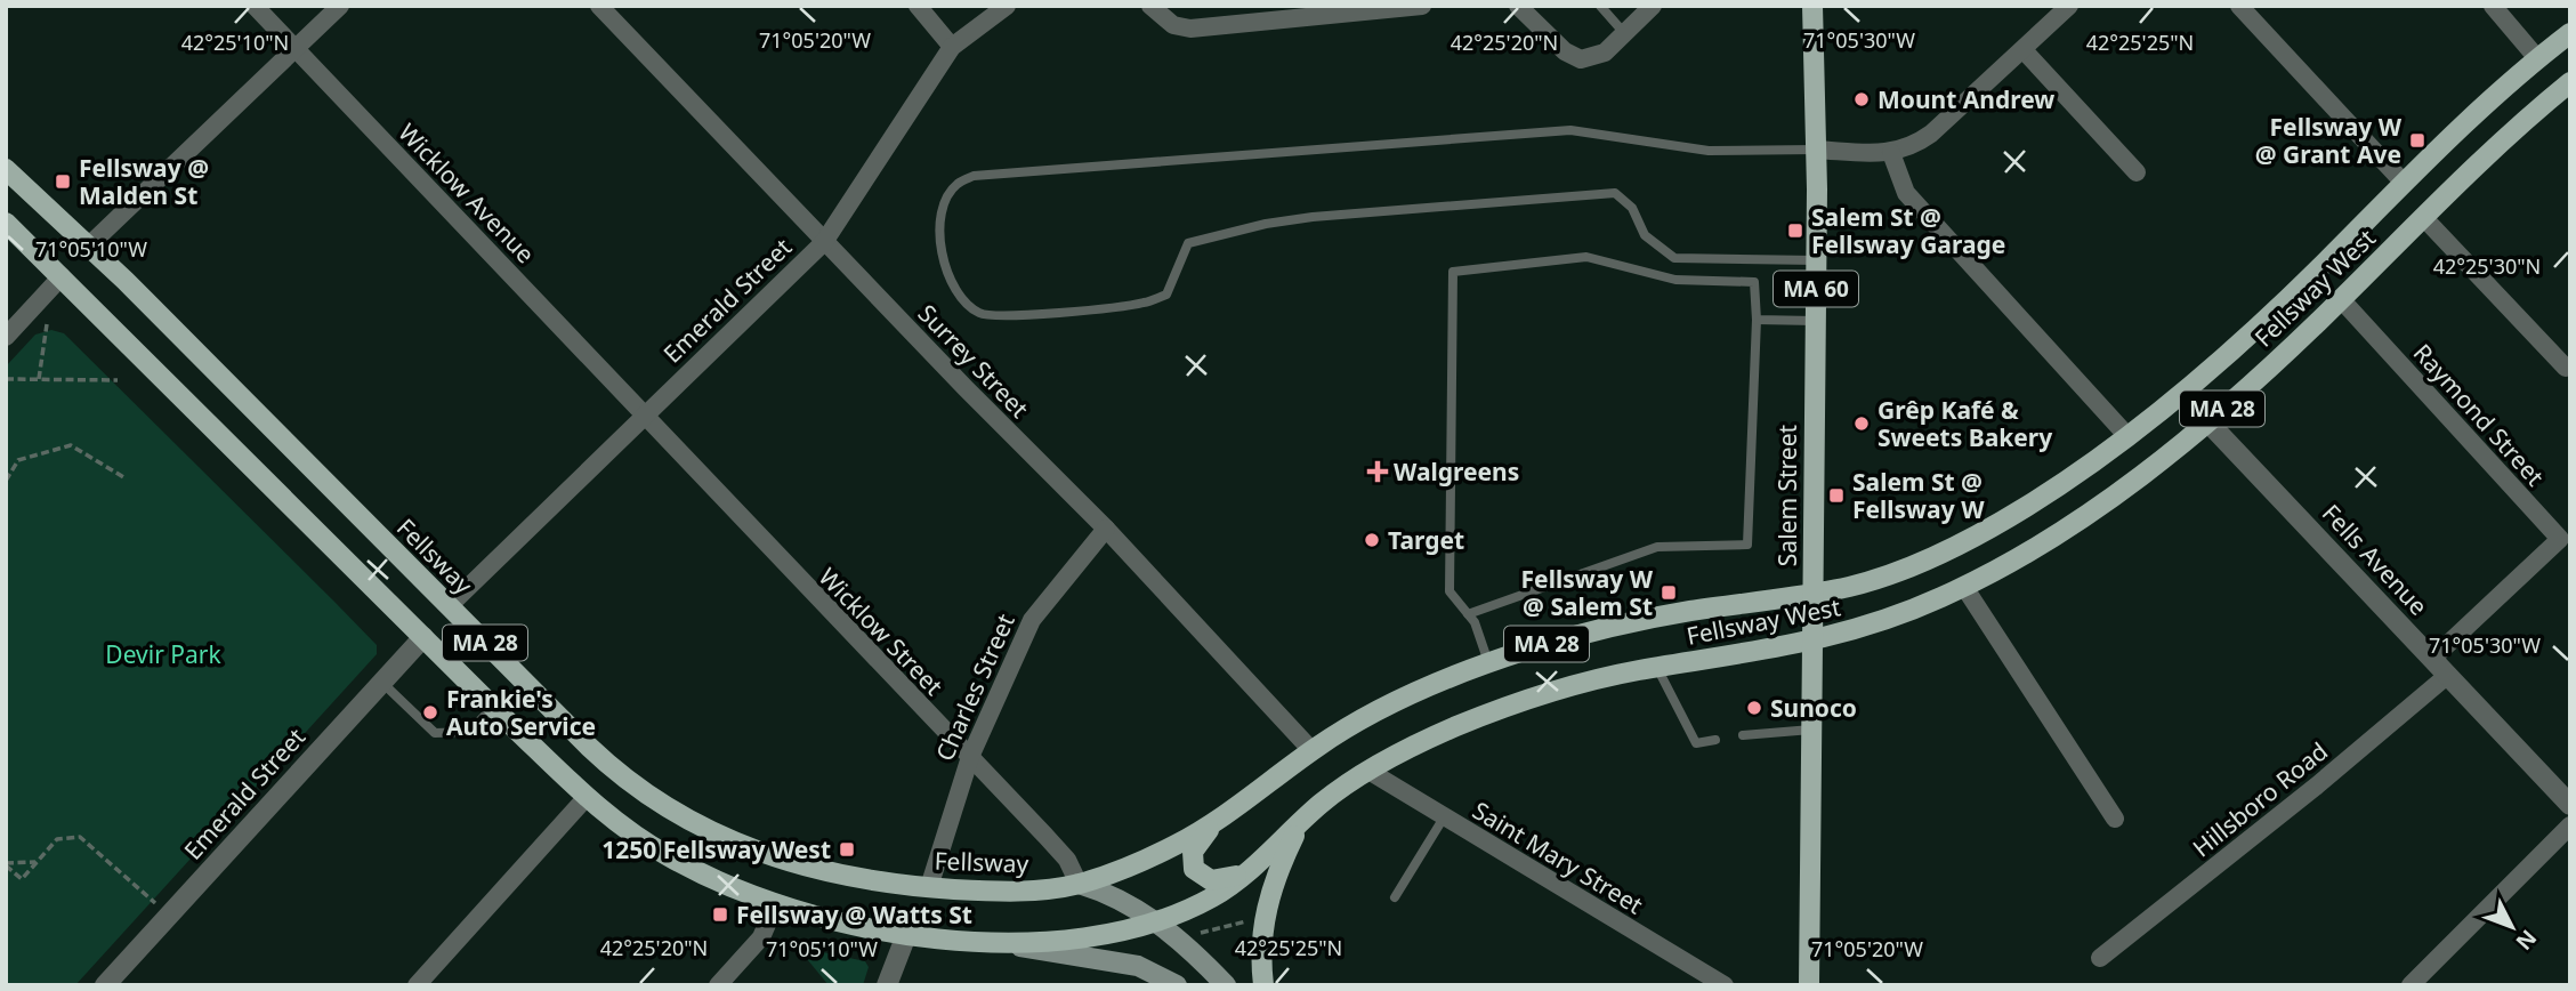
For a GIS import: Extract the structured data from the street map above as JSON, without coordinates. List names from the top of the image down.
{
  "streets": {
    "main road": [
      "Fellsway West",
      "MA 60",
      "MA 28",
      "Salem Street",
      "Fellsway"
    ],
    "street": [
      "Wicklow Avenue",
      "Emerald Street",
      "Surrey Street",
      "Raymond Street",
      "Fells Avenue",
      "Wicklow Street",
      "Charles Street",
      "Hillsboro Road",
      "Saint Mary Street"
    ]
  },
  "crossings": [
    ["Wicklow Avenue", "Emerald Street"],
    ["Wicklow Avenue", "Wicklow Street"],
    ["Fellsway West", "Surrey Street"],
    ["Fellsway West", "MA 28"],
    ["Fellsway West", "Raymond Street"],
    ["Fellsway West", "Salem Street"],
    ["Fellsway West", "Fellsway"],
    ["Fellsway West", "Fells Avenue"],
    ["Fellsway West", "Wicklow Street"],
    ["Fellsway West", "Saint Mary Street"],
    ["Emerald Street", "Surrey Street"],
    ["Emerald Street", "MA 28"],
    ["Emerald Street", "Fellsway"],
    ["Emerald Street", "Wicklow Street"],
    ["Surrey Street", "Charles Street"],
    ["Raymond Street", "Fells Avenue"],
    ["Fellsway", "Wicklow Street"],
    ["Fellsway", "Charles Street"],
    ["Fells Avenue", "Hillsboro Road"],
    ["Wicklow Street", "Charles Street"]
  ],
  "parks": ["Devir Park"],
  "places": {
    "other": [
      "Mount Andrew",
      "Grêp Kafé & Sweets Bakery",
      "Target",
      "Sunoco",
      "Frankie's Auto Service"
    ],
    "transit": [
      "Fellsway W @ Grant Ave",
      "Fellsway @ Malden St",
      "Salem St @ Fellsway Garage",
      "Salem St @ Fellsway W",
      "Fellsway W @ Salem St",
      "1250 Fellsway West",
      "Fellsway @ Watts St"
    ],
    "health": ["Walgreens"]
  },
  "north": "bottom right",
  "coordinates": [
    "71°05'20\"W",
    "71°05'30\"W",
    "42°25'10\"N",
    "42°25'20\"N",
    "42°25'25\"N",
    "71°05'10\"W",
    "42°25'30\"N"
  ]
}
